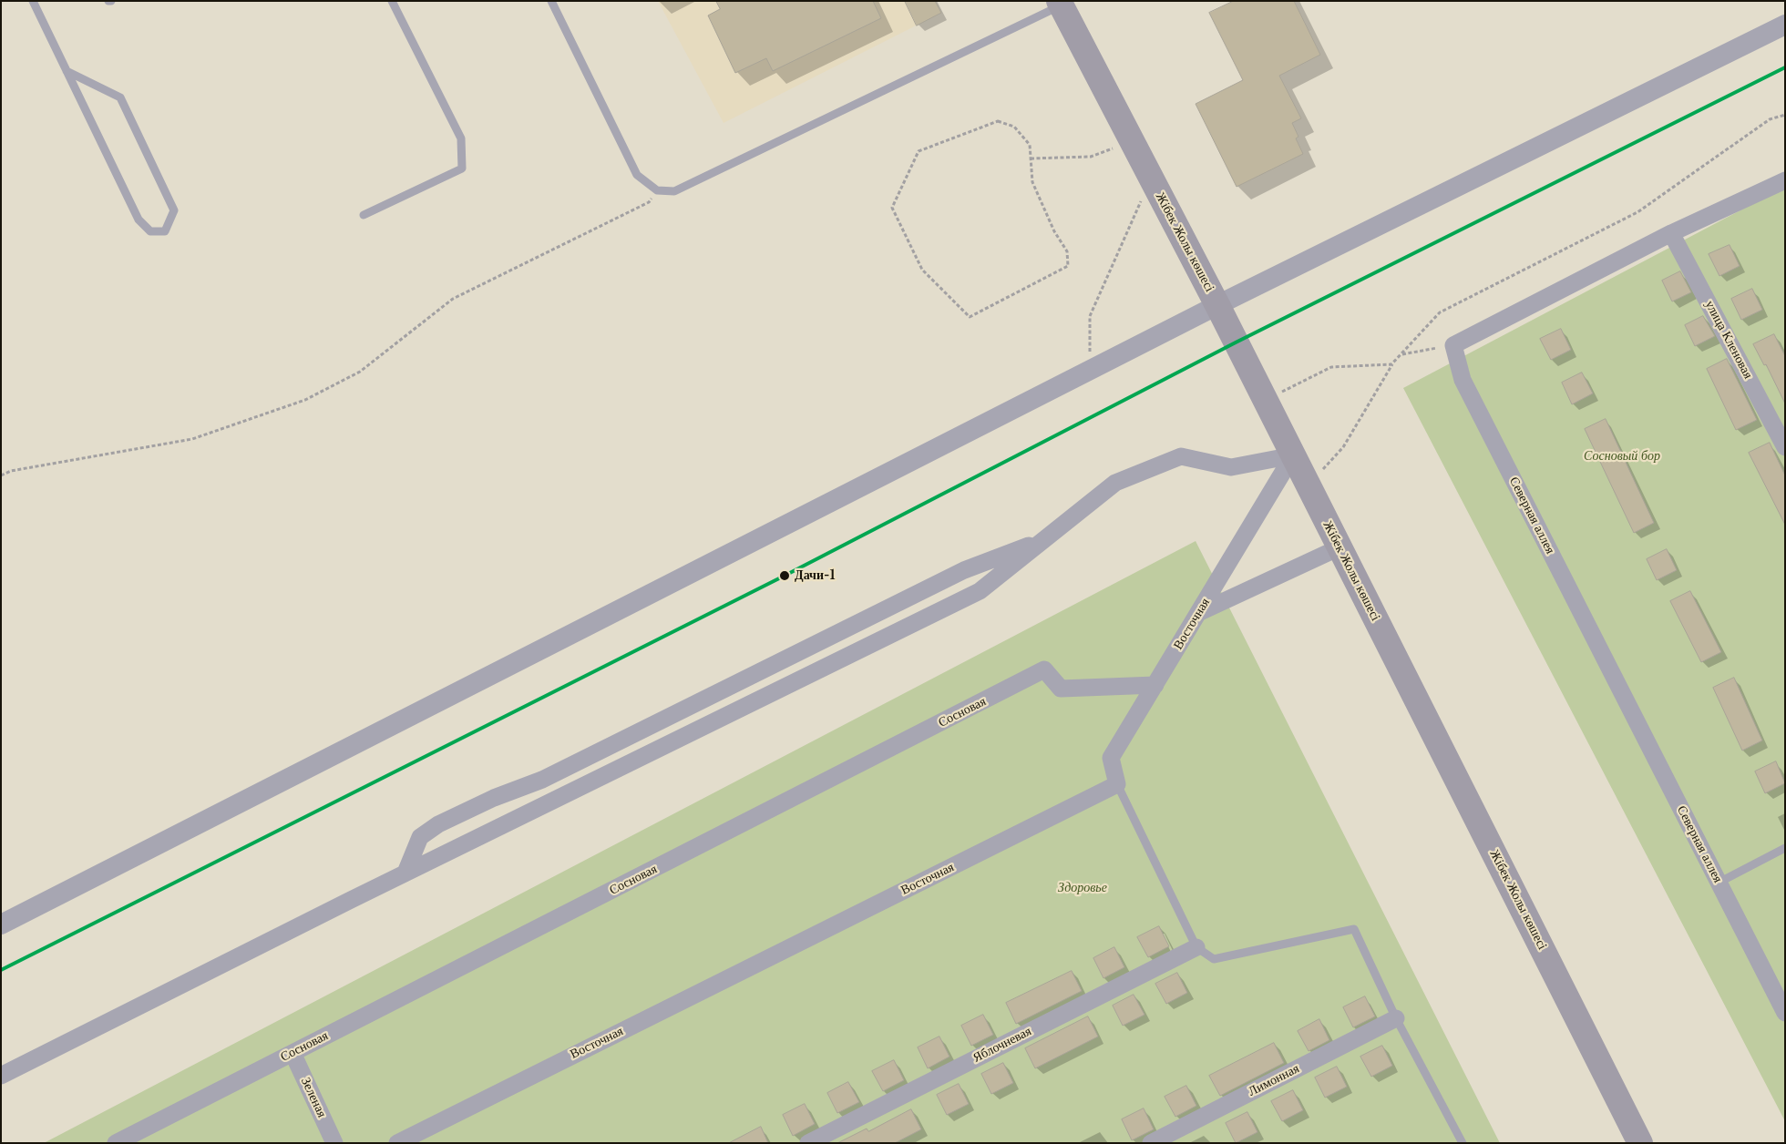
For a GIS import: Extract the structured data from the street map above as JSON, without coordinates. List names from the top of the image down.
{
  "streets": {
    "highway": ["Жібек Жолы көшесі"],
    "street": [
      "улица Кленовая",
      "Северная аллея",
      "Восточная",
      "Сосновая",
      "Яблочневая",
      "Лимонная",
      "Зеленая"
    ]
  },
  "crossings": [
    ["Жібек Жолы көшесі", "Восточная"],
    ["Восточная", "Сосновая"],
    ["Сосновая", "Зеленая"]
  ],
  "parks": ["Сосновый бор", "Здоровье"],
  "places": ["Дачи-1"]
}
